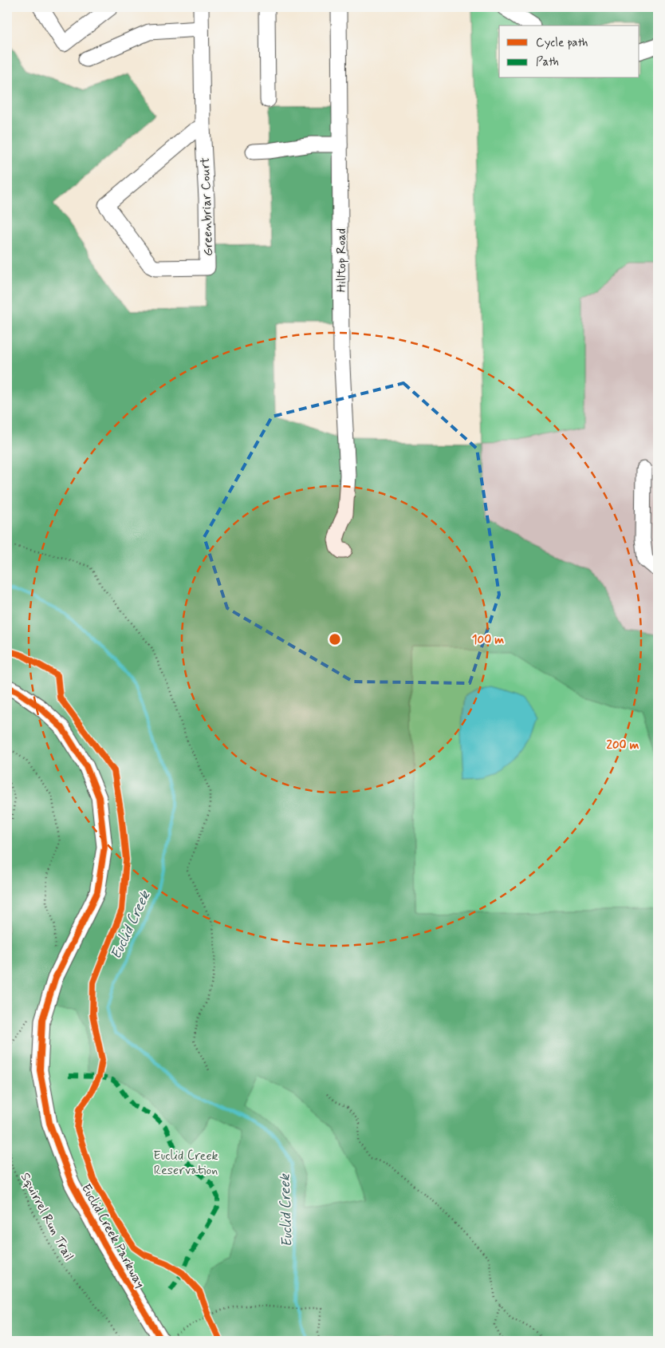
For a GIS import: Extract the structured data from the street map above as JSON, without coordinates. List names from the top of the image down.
{
  "streets": {
    "street": ["Greenbriar Court", "Hilltop Road", "Euclid Creek Parkway"],
    "path": ["Squirrel Run Trail"]
  },
  "water": ["Euclid Creek"],
  "parks": ["Euclid Creek Reservation"],
  "legend": ["Cycle path", "Path"],
  "rings": ["100 m", "200 m"]
}
